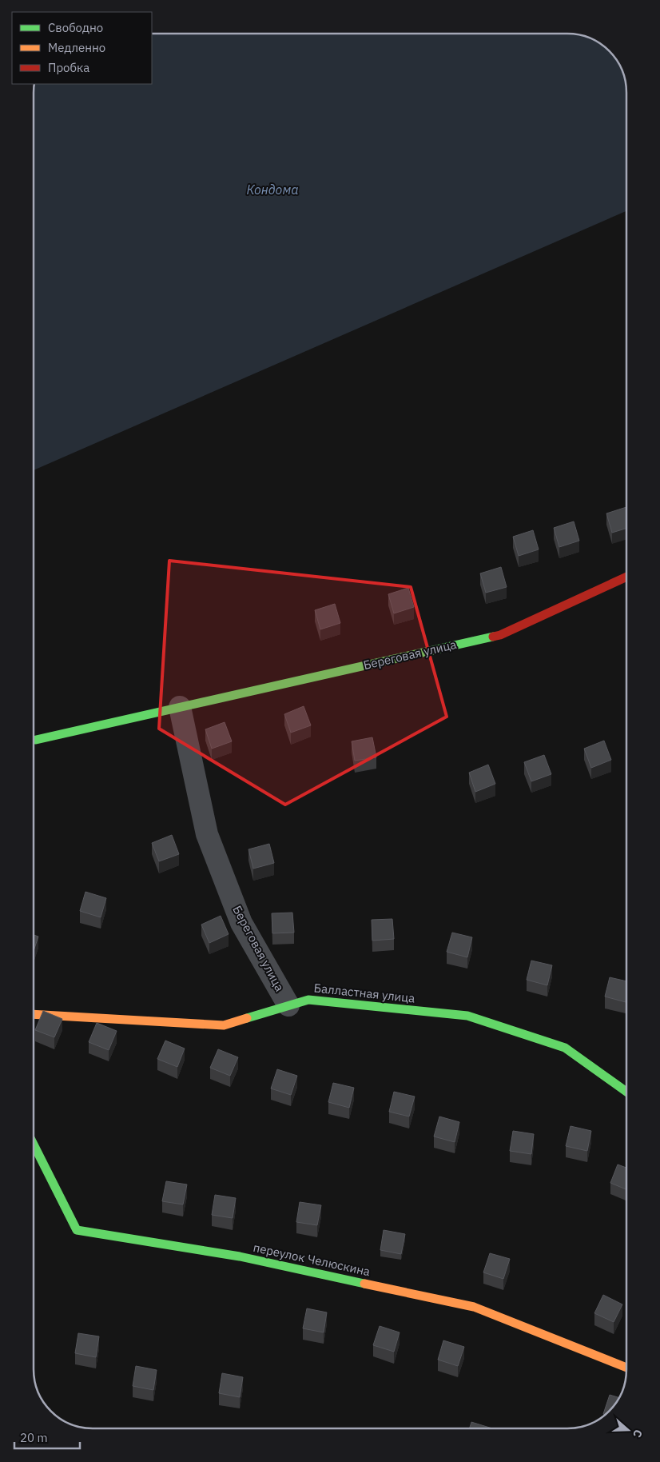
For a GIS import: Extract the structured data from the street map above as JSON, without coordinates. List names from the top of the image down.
{
  "streets": {
    "street": ["Береговая улица", "Балластная улица", "переулок Челюскина"]
  },
  "crossings": [
    ["Береговая улица", "Балластная улица"]
  ],
  "water": ["Кондома"],
  "legend": ["Свободно", "Медленно", "Пробка"],
  "scale_bar": "20 m",
  "north": "right"
}
